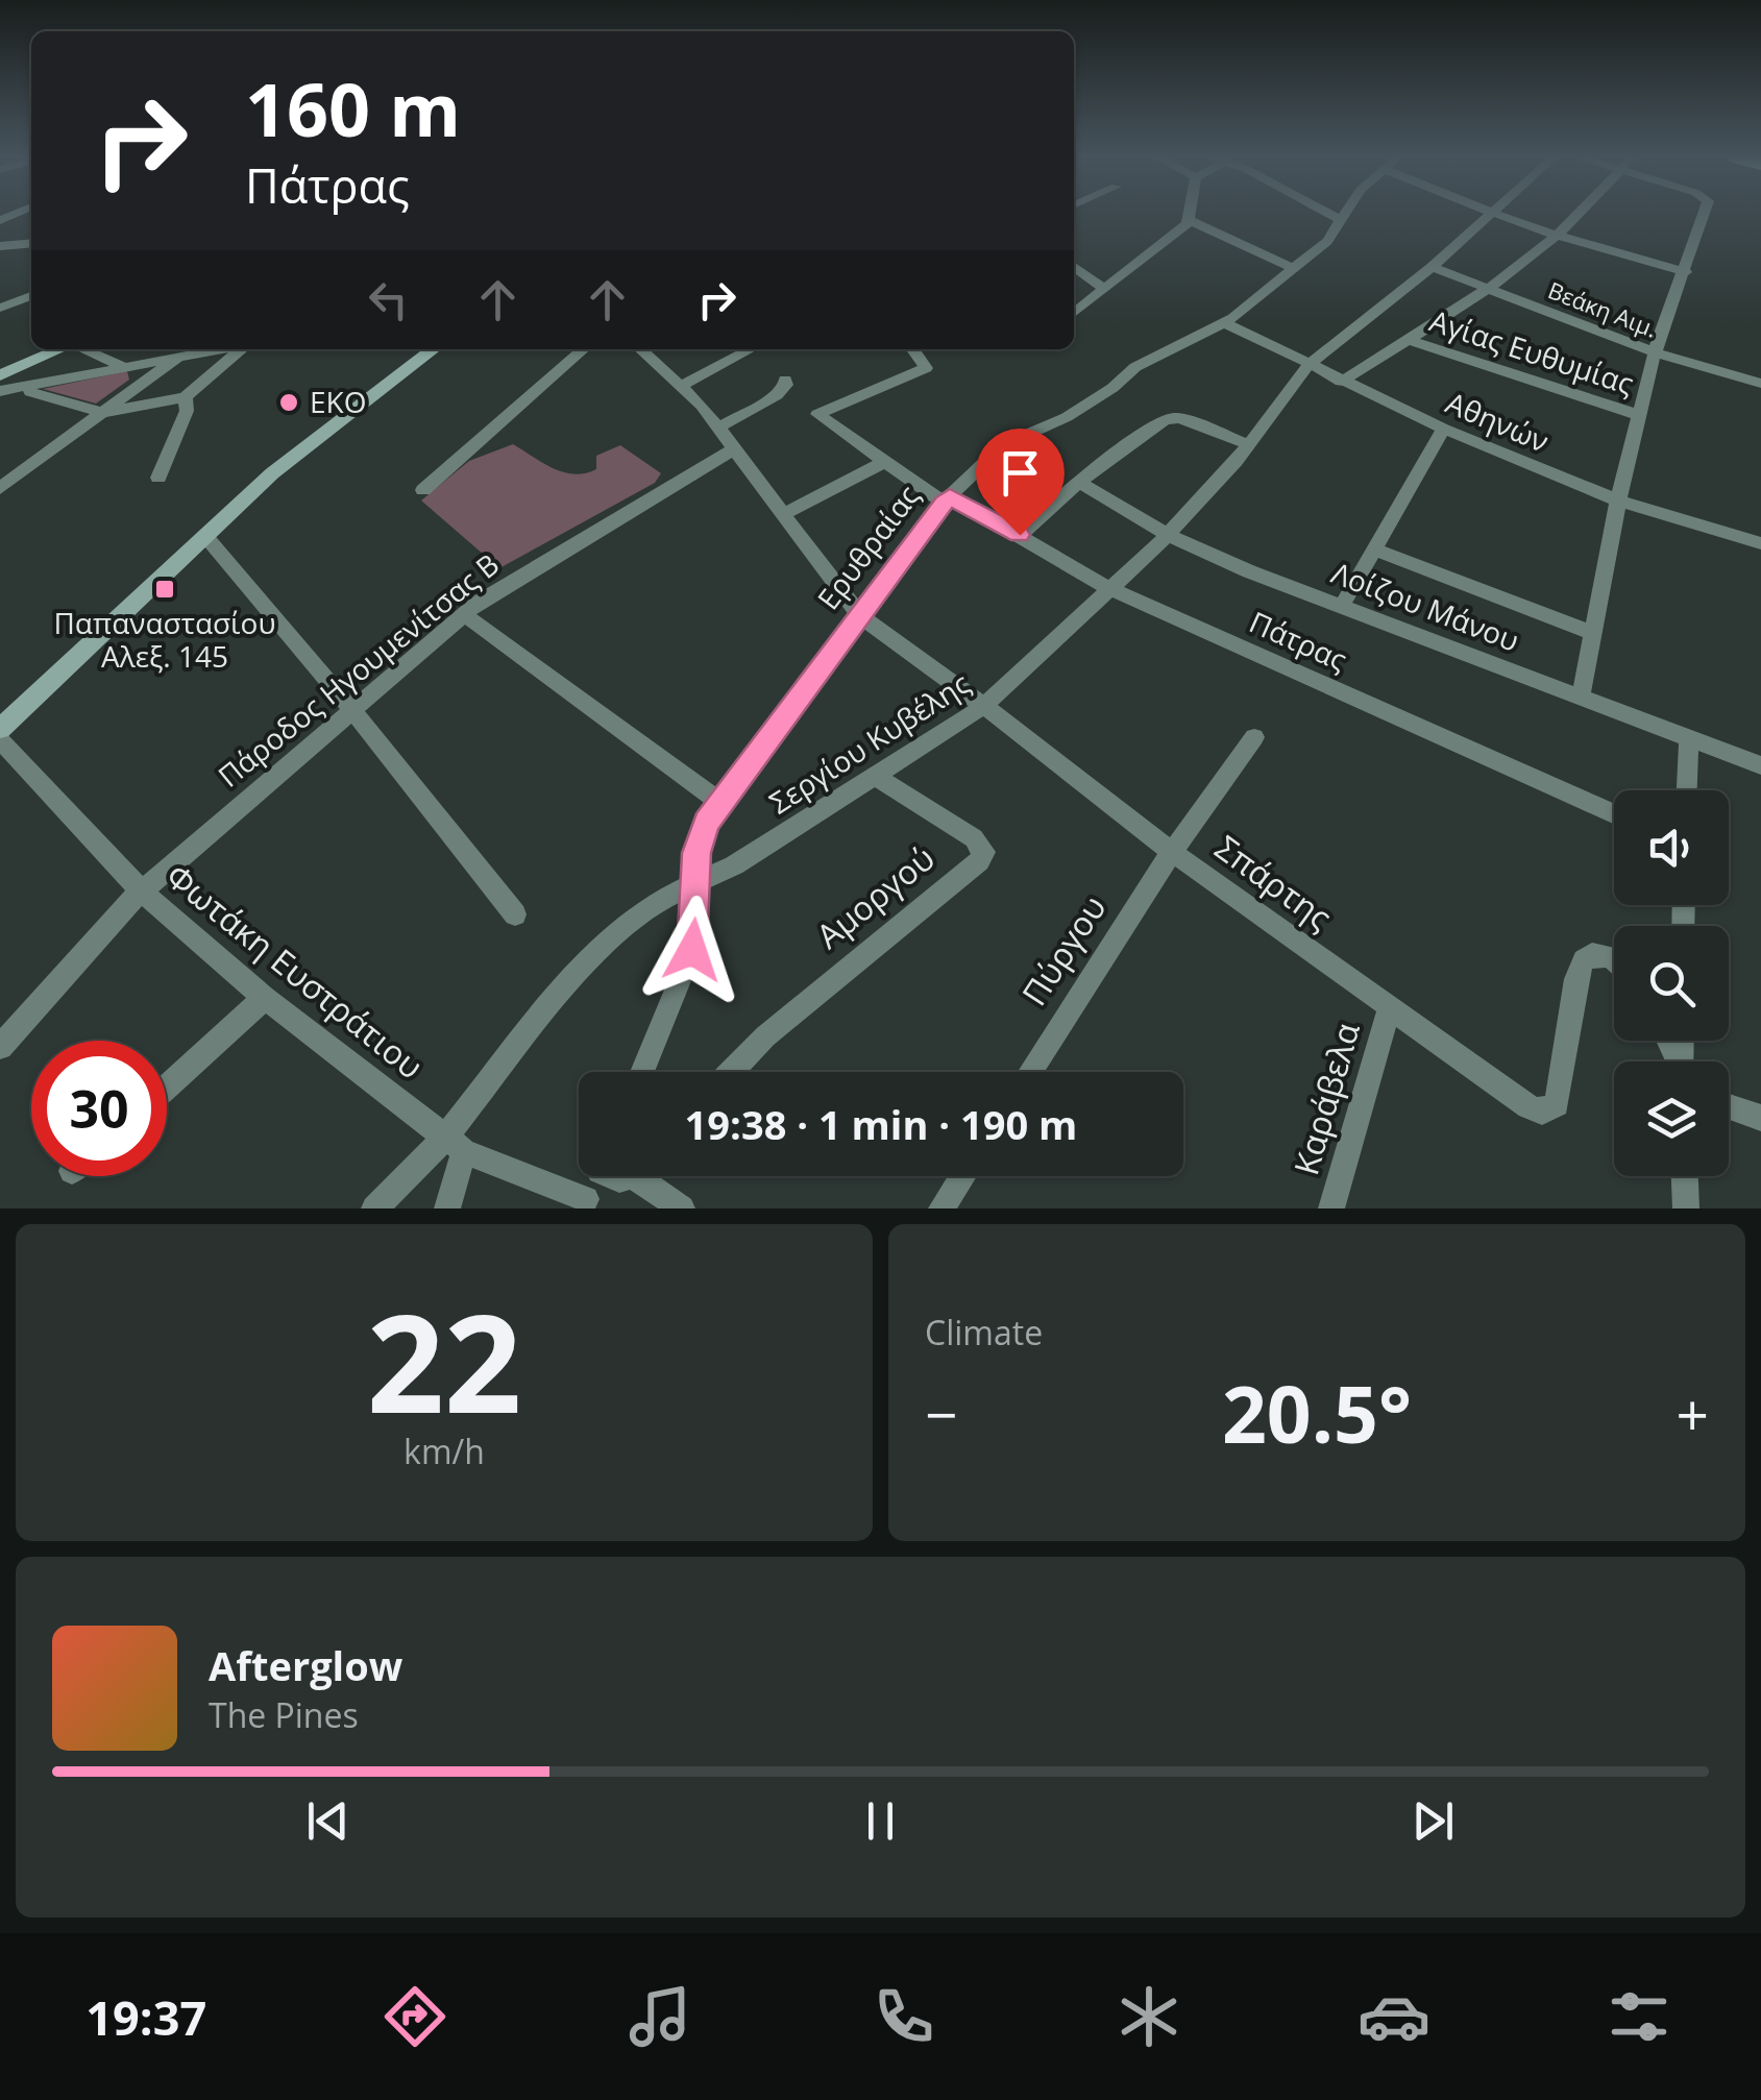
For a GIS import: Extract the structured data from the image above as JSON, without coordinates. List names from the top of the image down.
{
  "streets": {
    "street": [
      "Βεάκη Αιμ.",
      "Αγίας Ευθυμίας",
      "Αθηνών",
      "Ερυθραίας",
      "Λοίζου Μάνου",
      "Πάτρας",
      "Πάροδος Ηγουμενίτσας Β",
      "Σεργίου Κυβέλης",
      "Σπάρτης",
      "Αμοργού",
      "Πύργου",
      "Φωτάκη Ευστράτιου",
      "Καράβελα"
    ]
  },
  "crossings": [
    ["Βεάκη Αιμ.", "Σεργίου Κυβέλης"],
    ["Αθηνών", "Ερυθραίας"],
    ["Αθηνών", "Σεργίου Κυβέλης"],
    ["Ερυθραίας", "Πάτρας"],
    ["Ερυθραίας", "Σεργίου Κυβέλης"],
    ["Ερυθραίας", "Σπάρτης"],
    ["Λοίζου Μάνου", "Σεργίου Κυβέλης"],
    ["Πάτρας", "Σεργίου Κυβέλης"],
    ["Πάροδος Ηγουμενίτσας Β", "Σπάρτης"],
    ["Πάροδος Ηγουμενίτσας Β", "Φωτάκη Ευστράτιου"],
    ["Σεργίου Κυβέλης", "Σπάρτης"],
    ["Σεργίου Κυβέλης", "Αμοργού"],
    ["Σεργίου Κυβέλης", "Φωτάκη Ευστράτιου"],
    ["Σπάρτης", "Πύργου"],
    ["Σπάρτης", "Καράβελα"]
  ],
  "places": {
    "other": ["EKO"],
    "transit": ["Παπαναστασίου Αλεξ. 145"]
  },
  "page": {
    "turn": ["160 m", "Πάτρας"],
    "limit": "30",
    "trip": "19:38 · 1 min · 190 m",
    "tile": [
      ["22", "km/h"],
      "Climate"
    ],
    "heat": ["−", "20.5°", "+"],
    "song": ["Afterglow", "The Pines"],
    "tabs": "19:37"
  }
}
